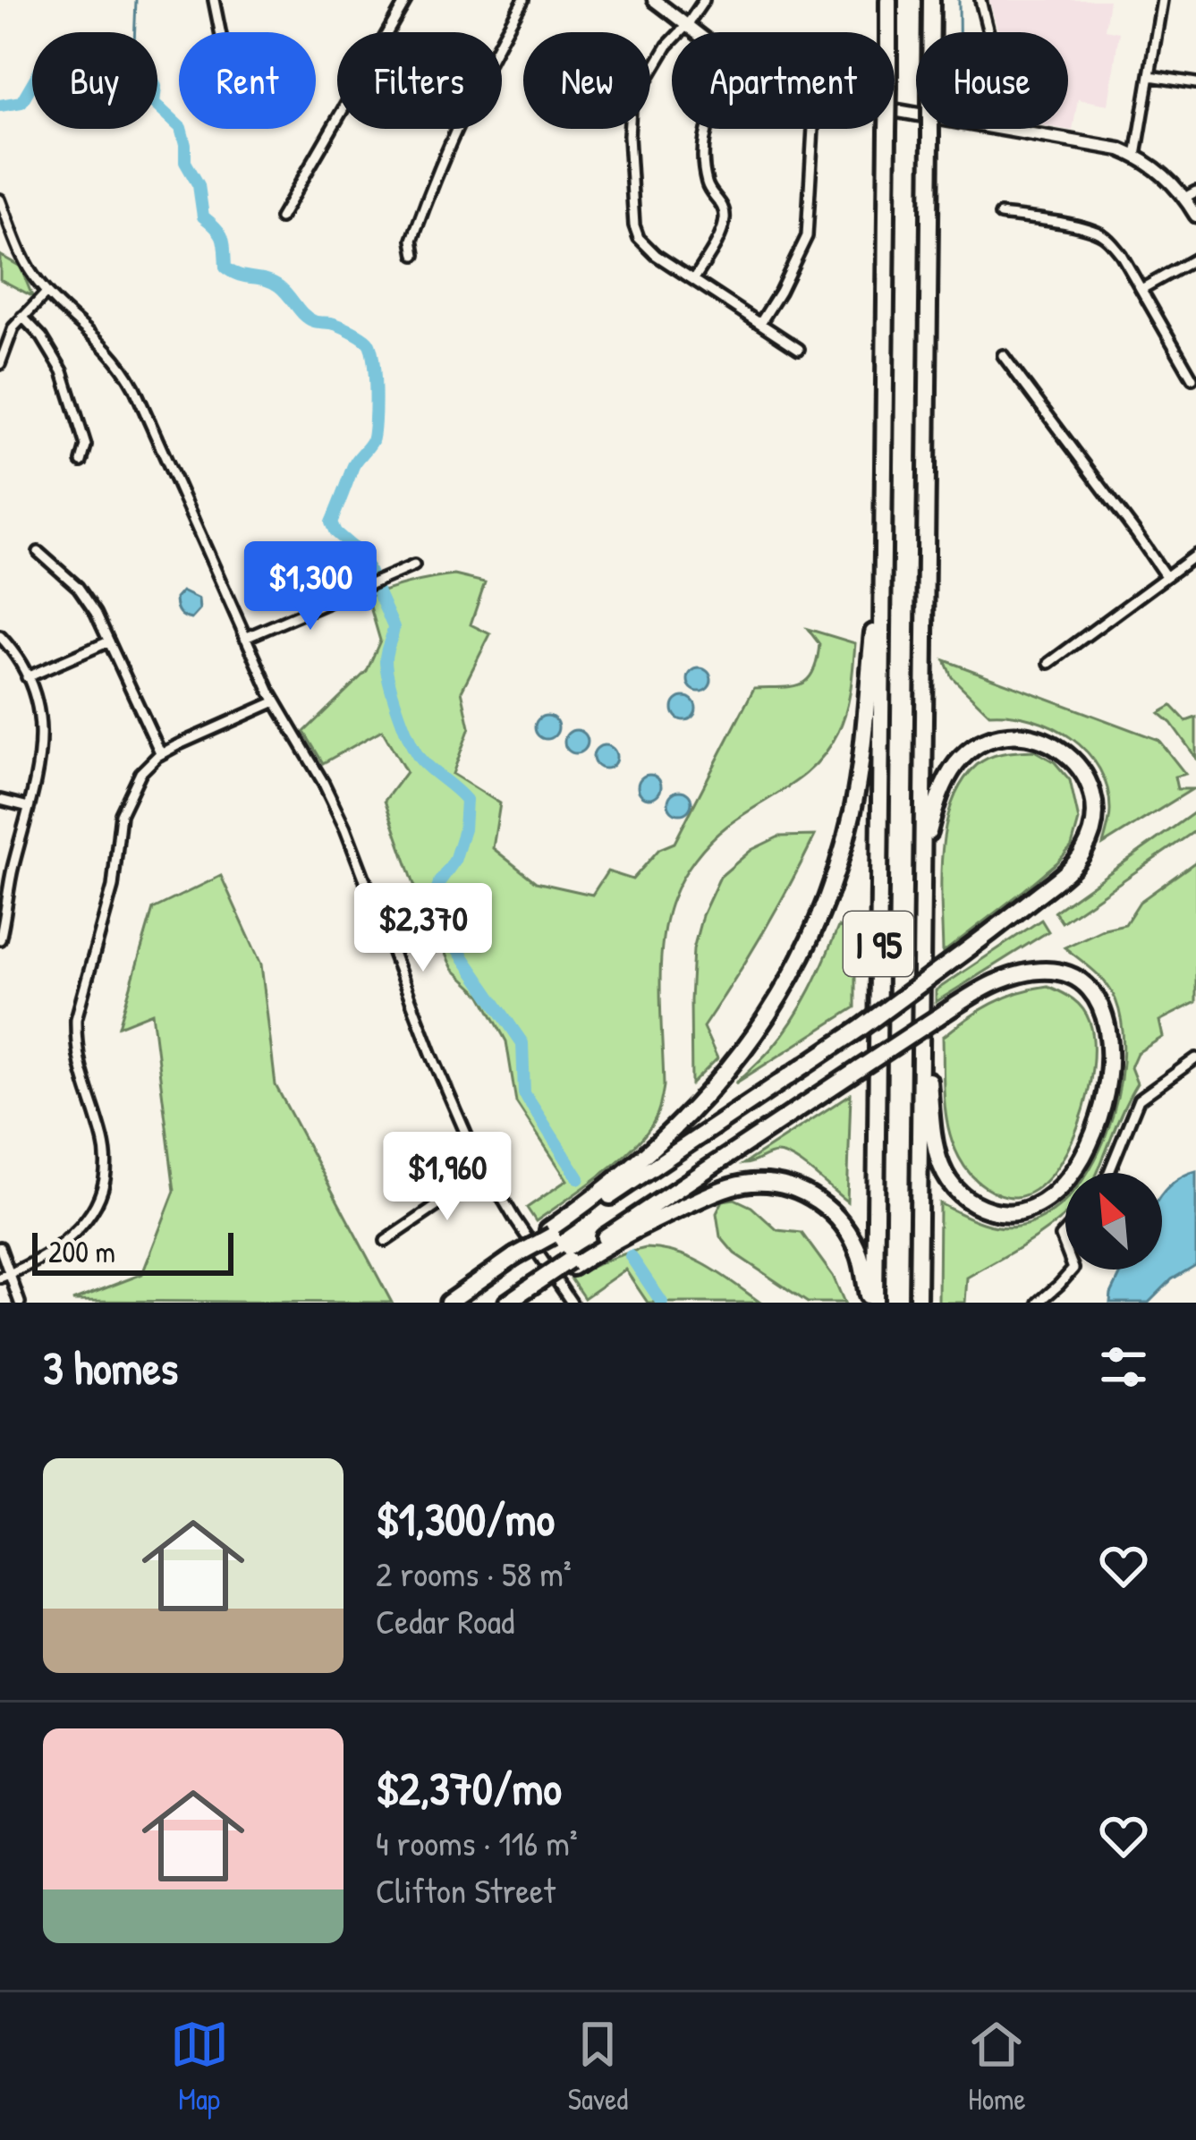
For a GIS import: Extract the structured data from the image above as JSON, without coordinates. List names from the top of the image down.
{
  "streets": {
    "highway": ["I 95"]
  },
  "scale_bar": "200 m",
  "north": "top left",
  "page": {
    "chip": [
      "Buy",
      "Rent",
      "Filters",
      "New",
      "Apartment",
      "House"
    ],
    "price": ["$1,300", "$2,370", "$1,960"],
    "scale": "200 m",
    "heading": "3 homes",
    "list": [
      {
        "name": "$1,300/mo",
        "note": "2 rooms · 58 m² · Cedar Road"
      },
      {
        "name": "$2,370/mo",
        "note": "4 rooms · 116 m² · Clifton Street"
      }
    ],
    "tabs": ["Map", "Saved", "Home"]
  }
}
